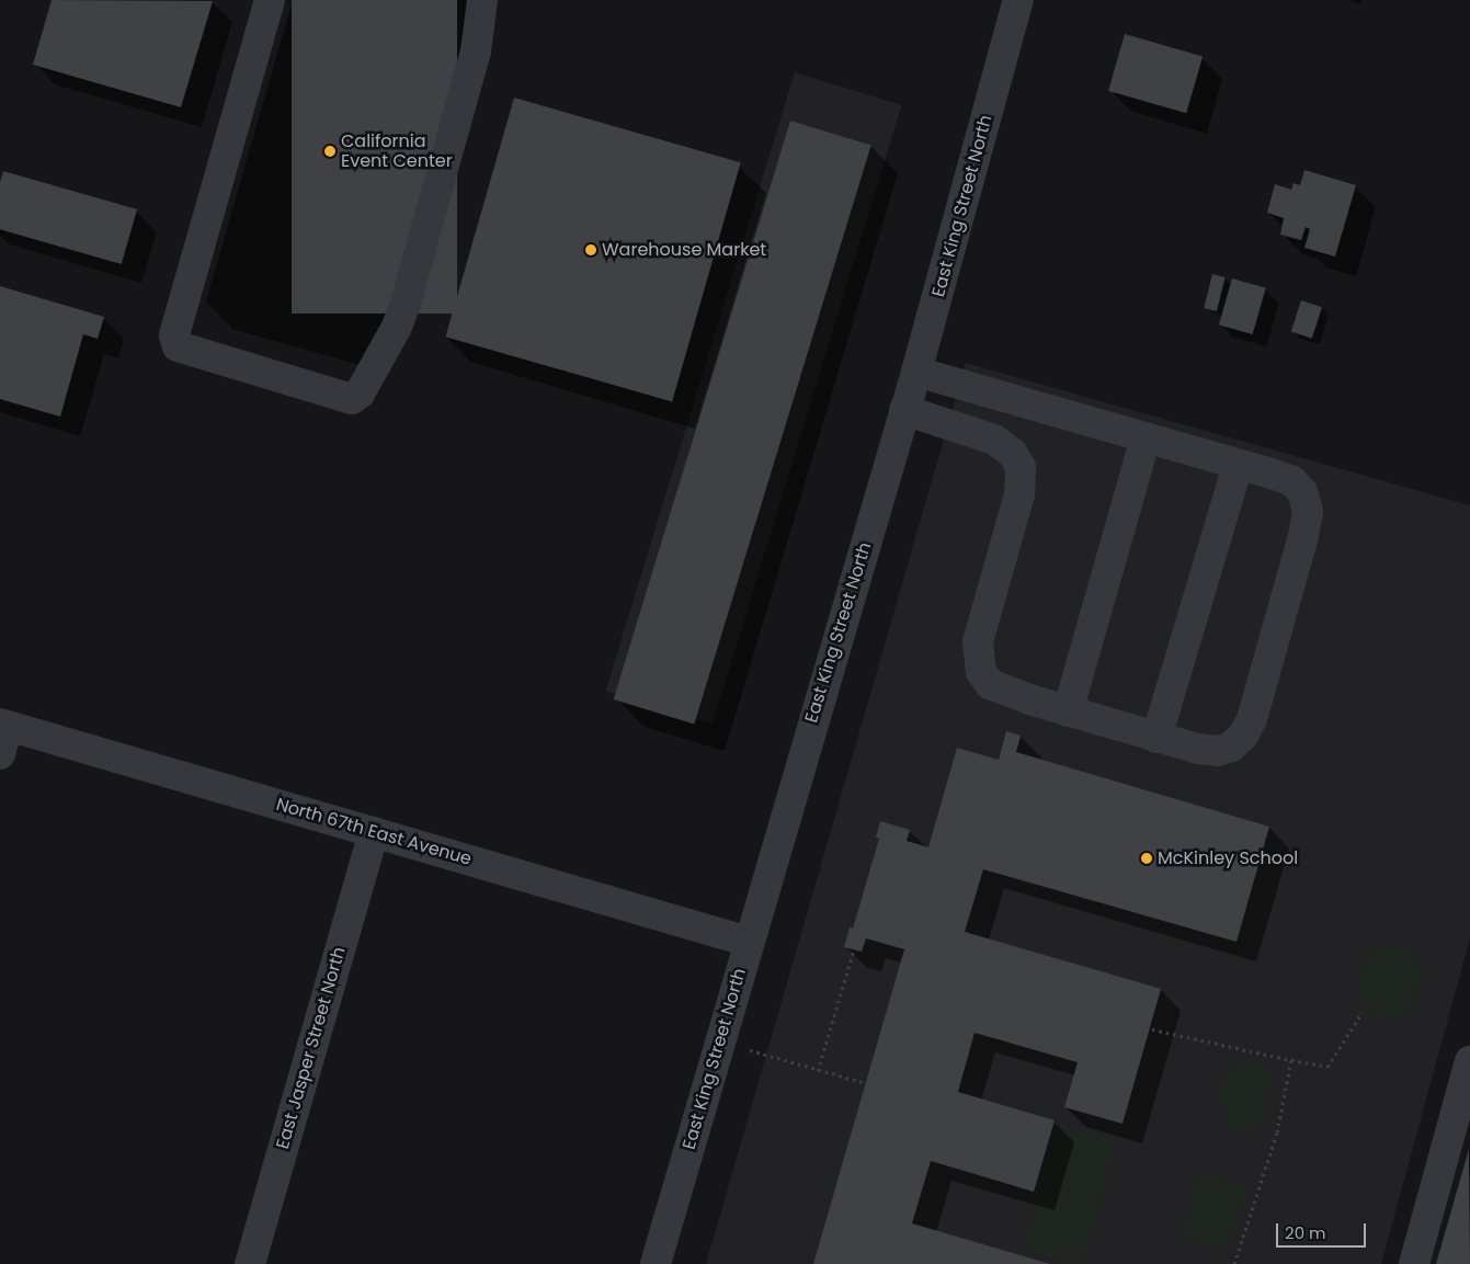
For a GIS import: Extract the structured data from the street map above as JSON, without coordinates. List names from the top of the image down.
{
  "streets": {
    "street": ["East King Street North", "North 67th East Avenue", "East Jasper Street North"]
  },
  "crossings": [
    ["East King Street North", "North 67th East Avenue"],
    ["North 67th East Avenue", "East Jasper Street North"]
  ],
  "places": ["California Event Center", "Warehouse Market", "McKinley School"],
  "scale_bar": "20 m"
}
